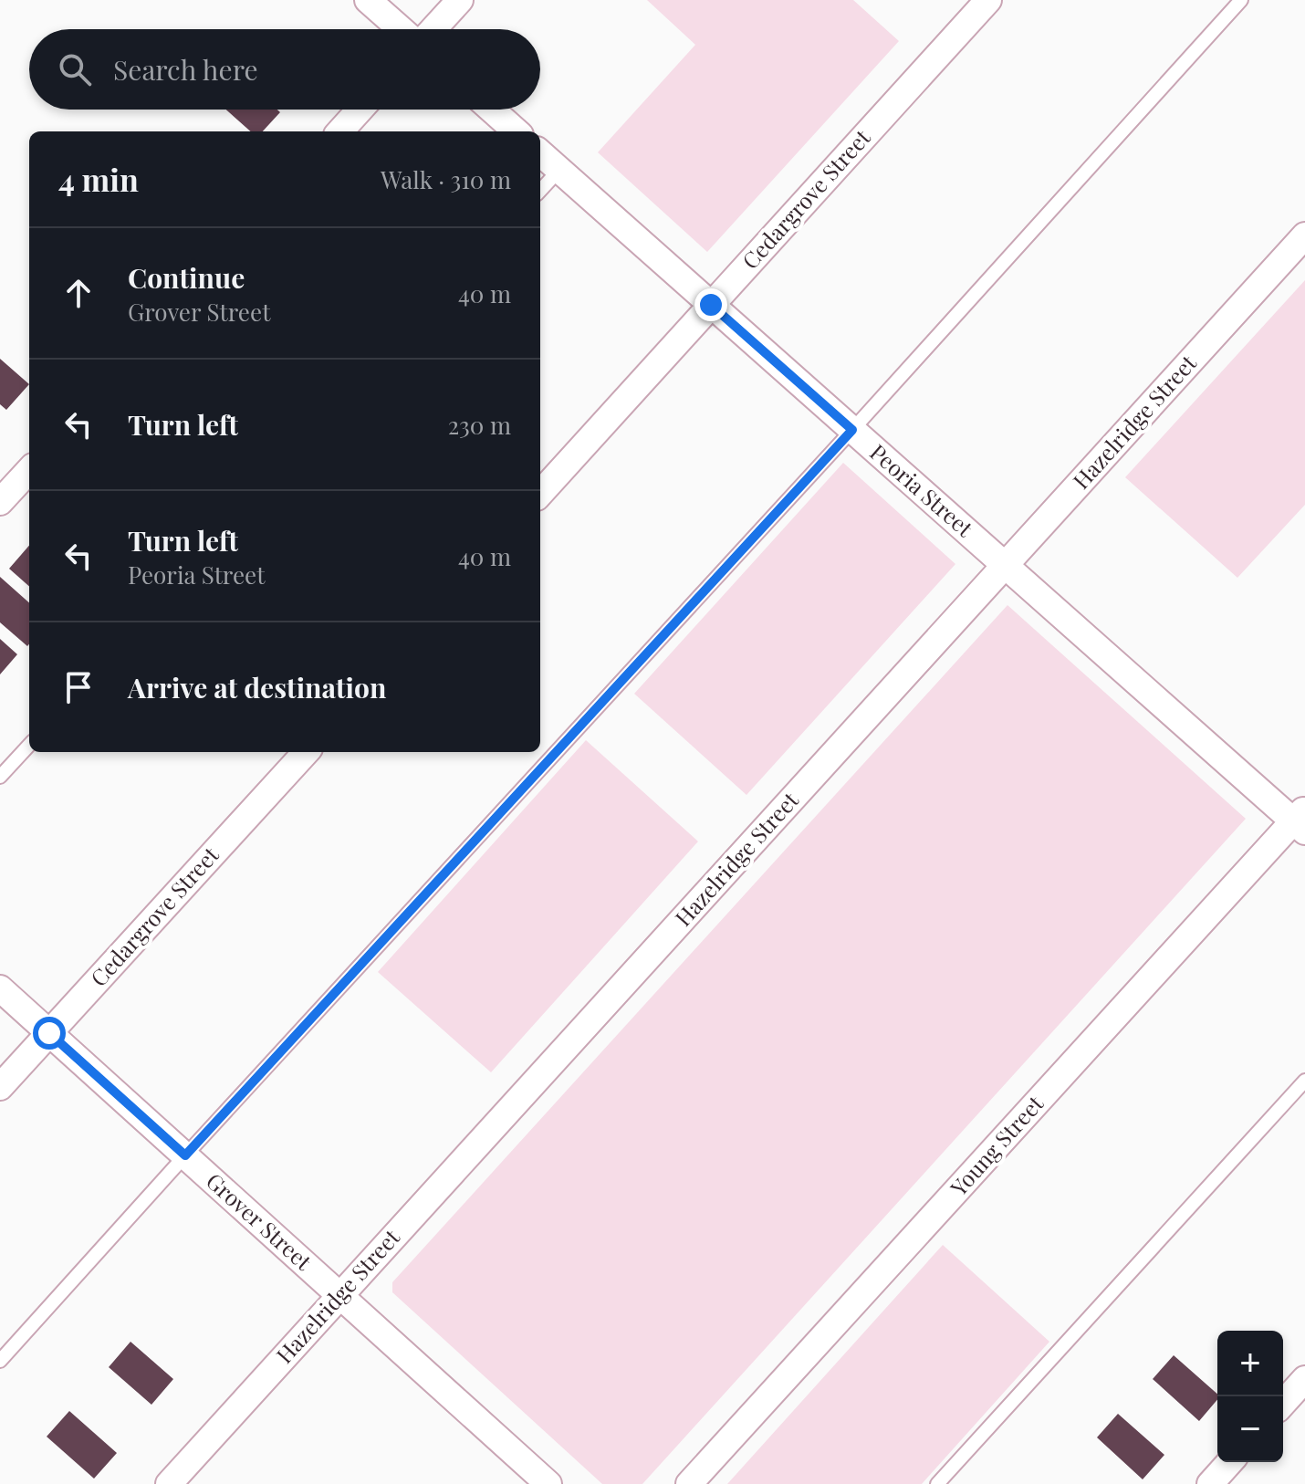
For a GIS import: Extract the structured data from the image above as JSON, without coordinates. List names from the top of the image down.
{
  "streets": {
    "street": [
      "Cedargrove Street",
      "Hazelridge Street",
      "Peoria Street",
      "Young Street",
      "Grover Street"
    ]
  },
  "crossings": [
    ["Cedargrove Street", "Peoria Street"],
    ["Cedargrove Street", "Grover Street"],
    ["Hazelridge Street", "Peoria Street"],
    ["Hazelridge Street", "Grover Street"],
    ["Peoria Street", "Young Street"]
  ],
  "page": {
    "search": "Search here",
    "heading": ["4 min", "Walk · 310 m"],
    "list": [
      ["Continue", "Grover Street", "40 m"],
      ["Turn left", "230 m"],
      ["Turn left", "Peoria Street", "40 m"],
      "Arrive at destination"
    ],
    "map_buttons": ["+", "−"]
  }
}
